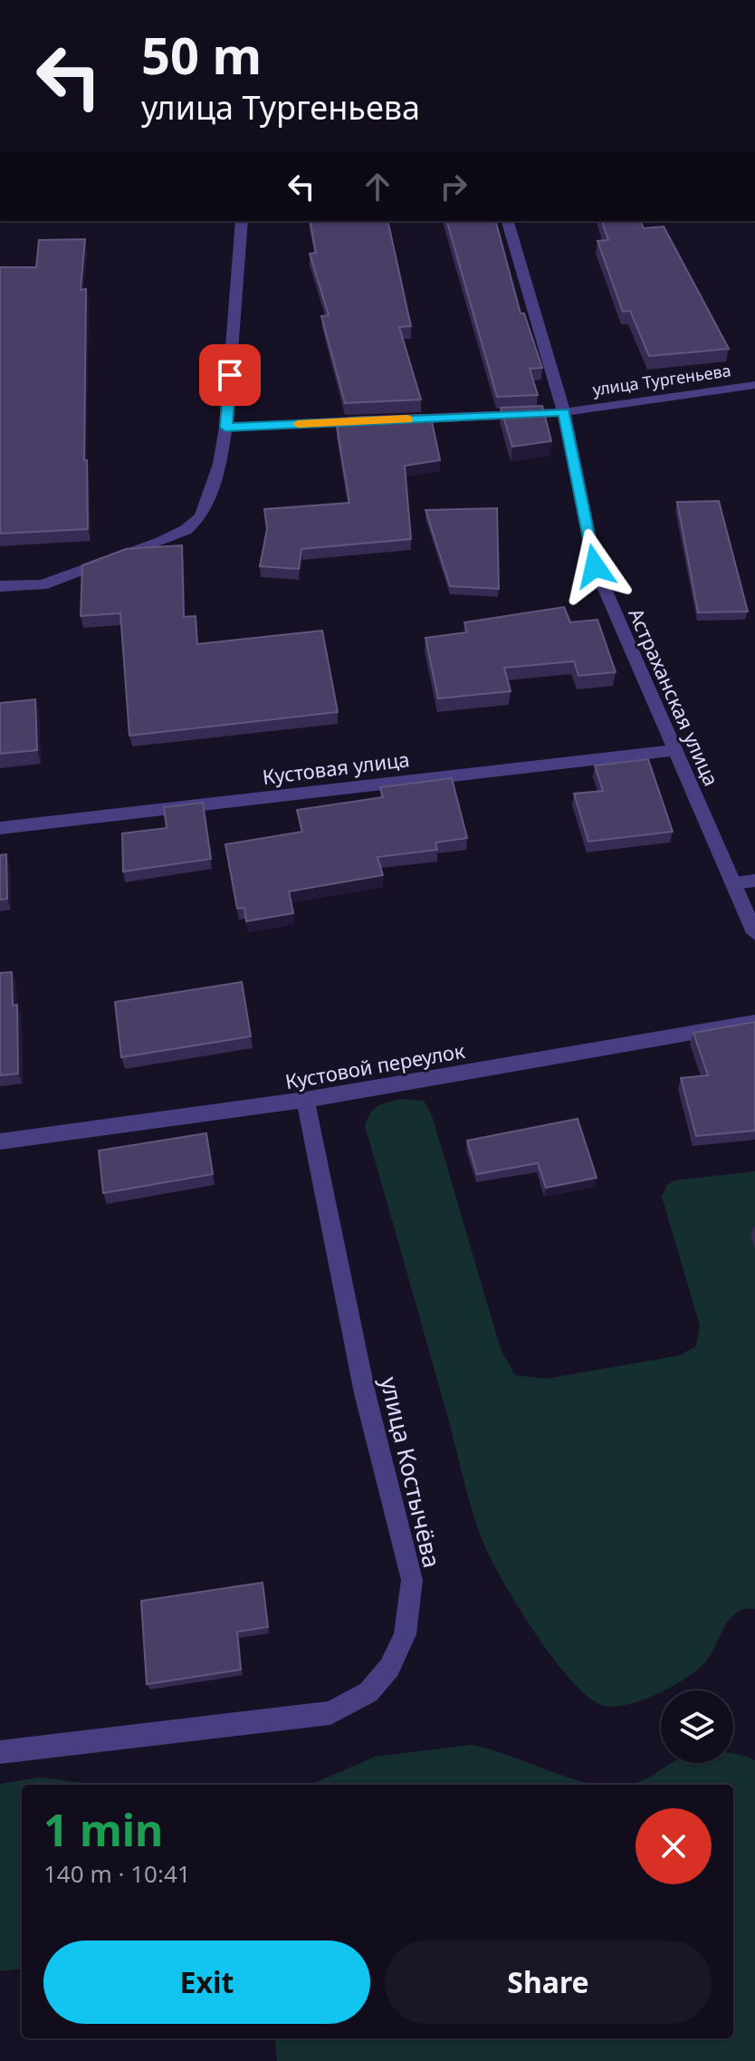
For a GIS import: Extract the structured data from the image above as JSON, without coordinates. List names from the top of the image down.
{
  "streets": {
    "street": [
      "улица Тургеньева",
      "Астраханская улица",
      "Кустовая улица",
      "Кустовой переулок",
      "улица Костычёва"
    ]
  },
  "crossings": [
    ["улица Тургеньева", "Астраханская улица"],
    ["Астраханская улица", "Кустовая улица"],
    ["Кустовой переулок", "улица Костычёва"]
  ],
  "page": {
    "turn": ["50 m", "улица Тургеньева"],
    "heading": ["1 min", "140 m · 10:41"],
    "buttons": ["Exit", "Share"]
  }
}
